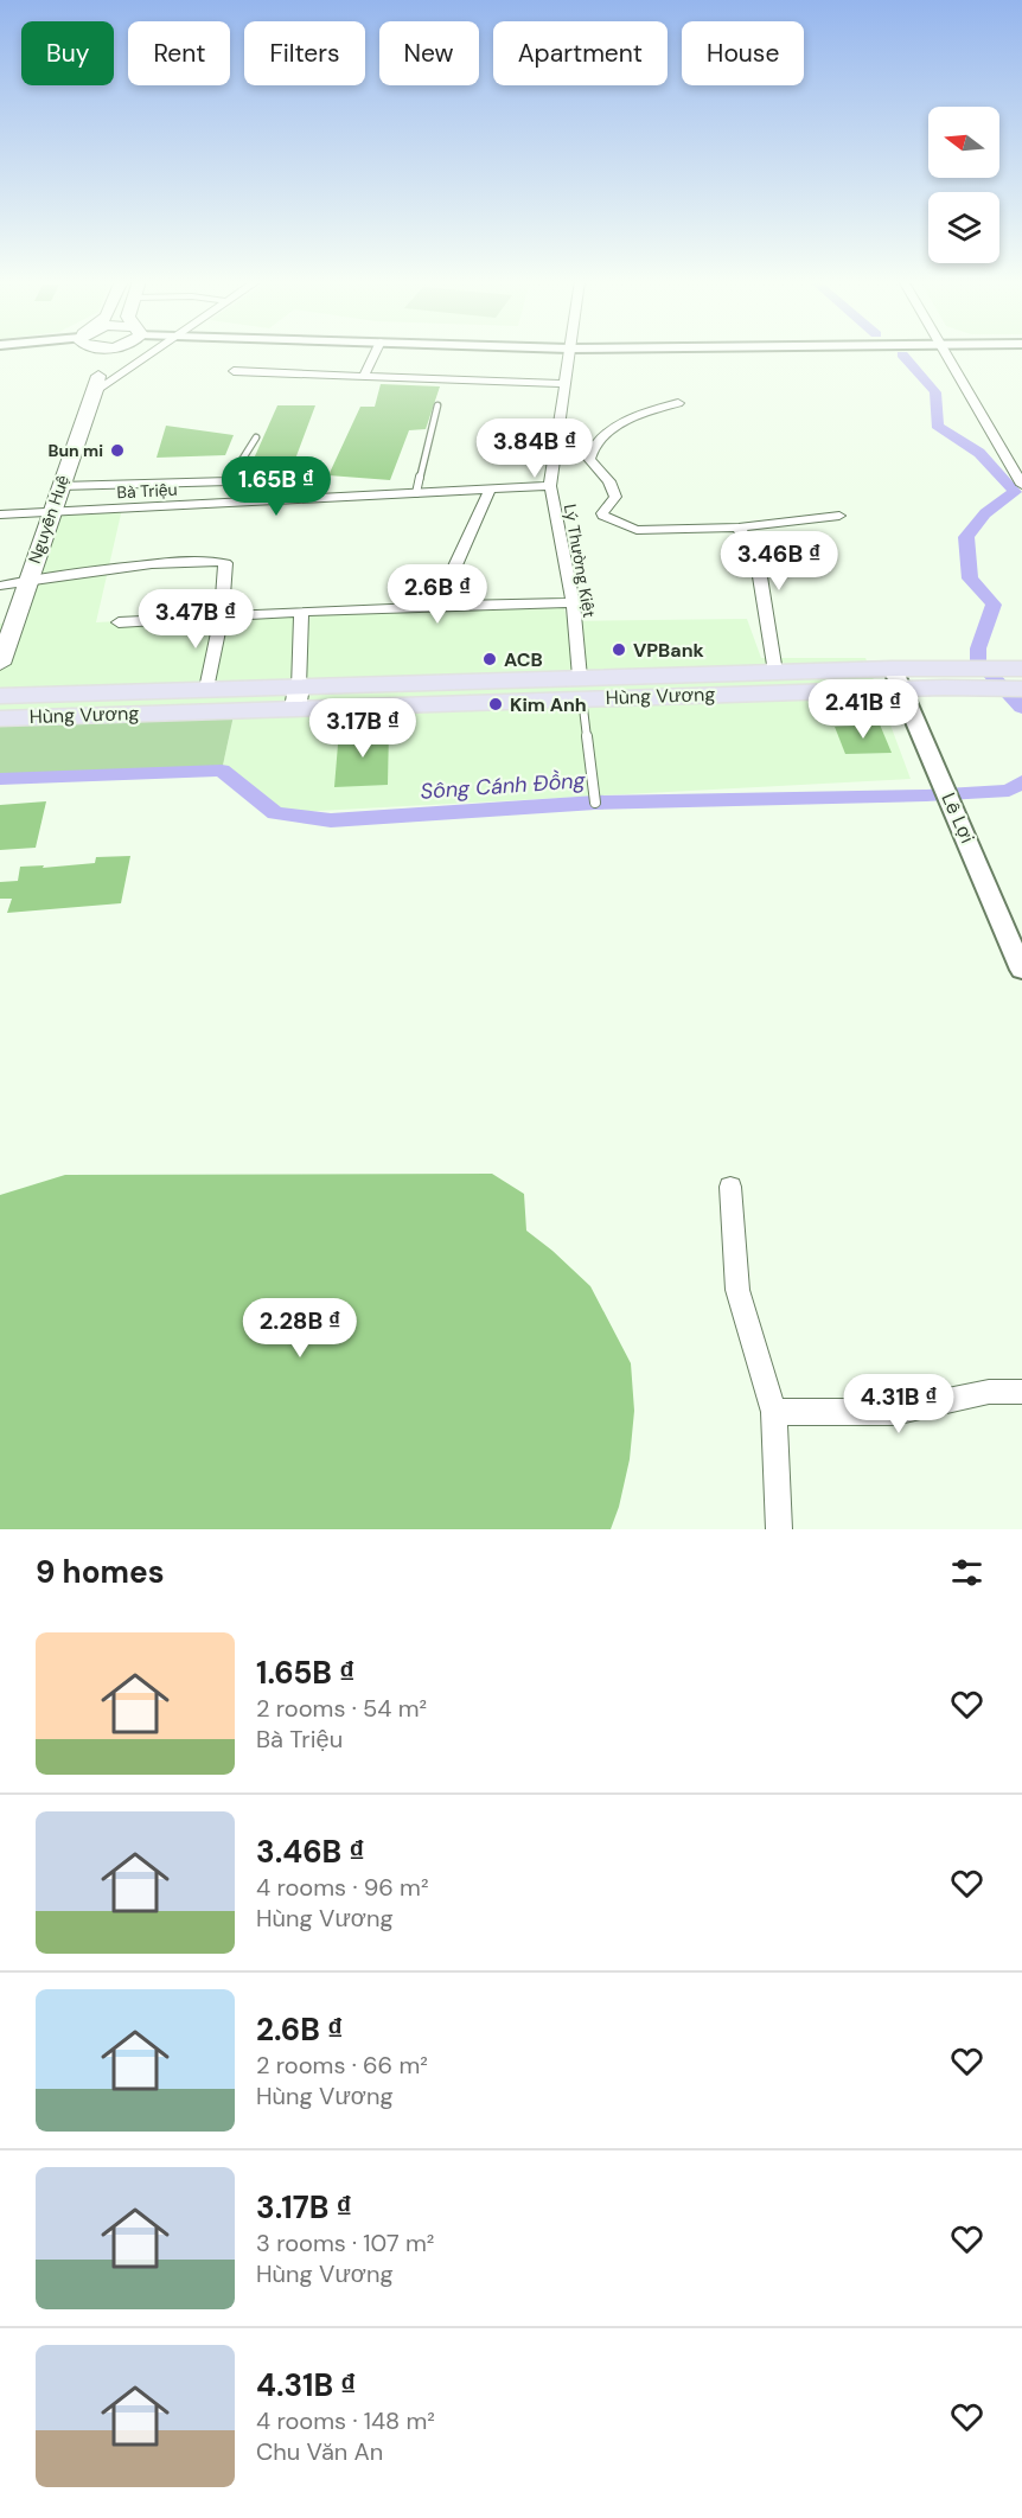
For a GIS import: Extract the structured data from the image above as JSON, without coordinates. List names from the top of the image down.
{
  "streets": {
    "main road": ["Nguyễn Huệ", "Hùng Vương"],
    "street": ["Bà Triệu", "Lý Thường Kiệt", "Lê Lợi"]
  },
  "crossings": [
    ["Bà Triệu", "Nguyễn Huệ"],
    ["Bà Triệu", "Lý Thường Kiệt"],
    ["Lý Thường Kiệt", "Hùng Vương"],
    ["Hùng Vương", "Lê Lợi"]
  ],
  "water": ["Sông Cánh Đồng"],
  "places": [
    "Bun mi",
    "VPBank",
    "ACB",
    "Kim Anh"
  ],
  "north": "left",
  "page": {
    "chip": [
      "Buy",
      "Rent",
      "Filters",
      "New",
      "Apartment",
      "House"
    ],
    "price": [
      "3.84B ₫",
      "1.65B ₫",
      "3.46B ₫",
      "2.6B ₫",
      "3.47B ₫",
      "2.41B ₫",
      "3.17B ₫",
      "2.28B ₫",
      "4.31B ₫"
    ],
    "heading": "9 homes",
    "list": [
      {
        "name": "1.65B ₫",
        "note": "2 rooms · 54 m² · Bà Triệu"
      },
      {
        "name": "3.46B ₫",
        "note": "4 rooms · 96 m² · Hùng Vương"
      },
      {
        "name": "2.6B ₫",
        "note": "2 rooms · 66 m² · Hùng Vương"
      },
      {
        "name": "3.17B ₫",
        "note": "3 rooms · 107 m² · Hùng Vương"
      },
      {
        "name": "4.31B ₫",
        "note": "4 rooms · 148 m² · Chu Văn An"
      }
    ]
  }
}
